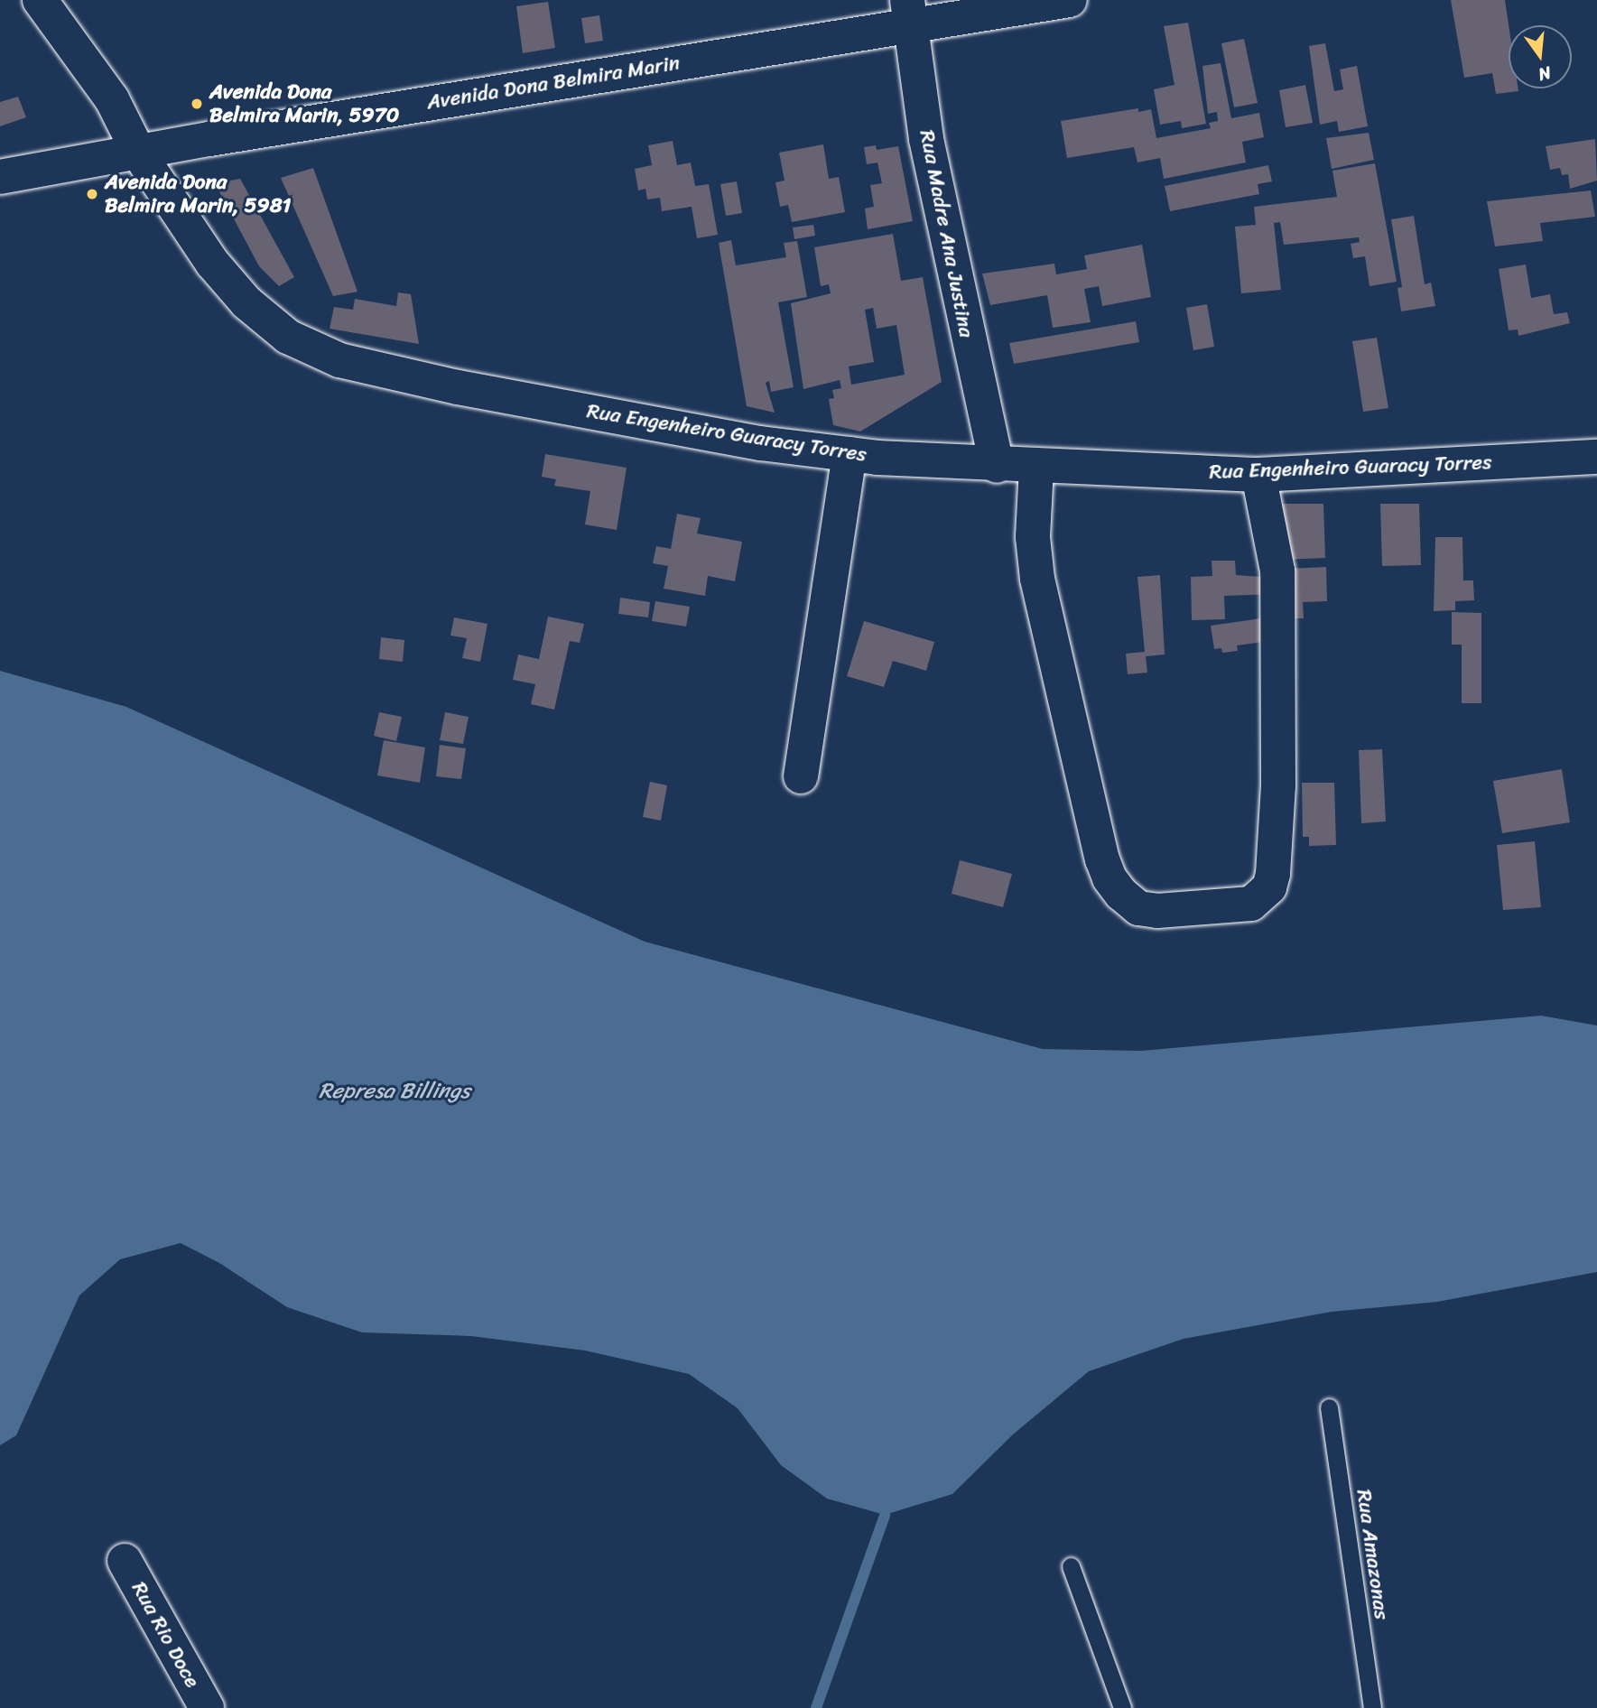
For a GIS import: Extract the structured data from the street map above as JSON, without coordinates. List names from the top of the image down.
{
  "streets": {
    "street": [
      "Avenida Dona Belmira Marin",
      "Rua Madre Ana Justina",
      "Rua Engenheiro Guaracy Torres",
      "Rua Rio Doce"
    ],
    "lane": ["Rua Amazonas"]
  },
  "crossings": [
    ["Avenida Dona Belmira Marin", "Rua Madre Ana Justina"],
    ["Avenida Dona Belmira Marin", "Rua Engenheiro Guaracy Torres"],
    ["Rua Madre Ana Justina", "Rua Engenheiro Guaracy Torres"]
  ],
  "water": ["Represa Billings"],
  "places": ["Avenida Dona Belmira Marin, 5970", "Avenida Dona Belmira Marin, 5981"],
  "north": "bottom"
}
